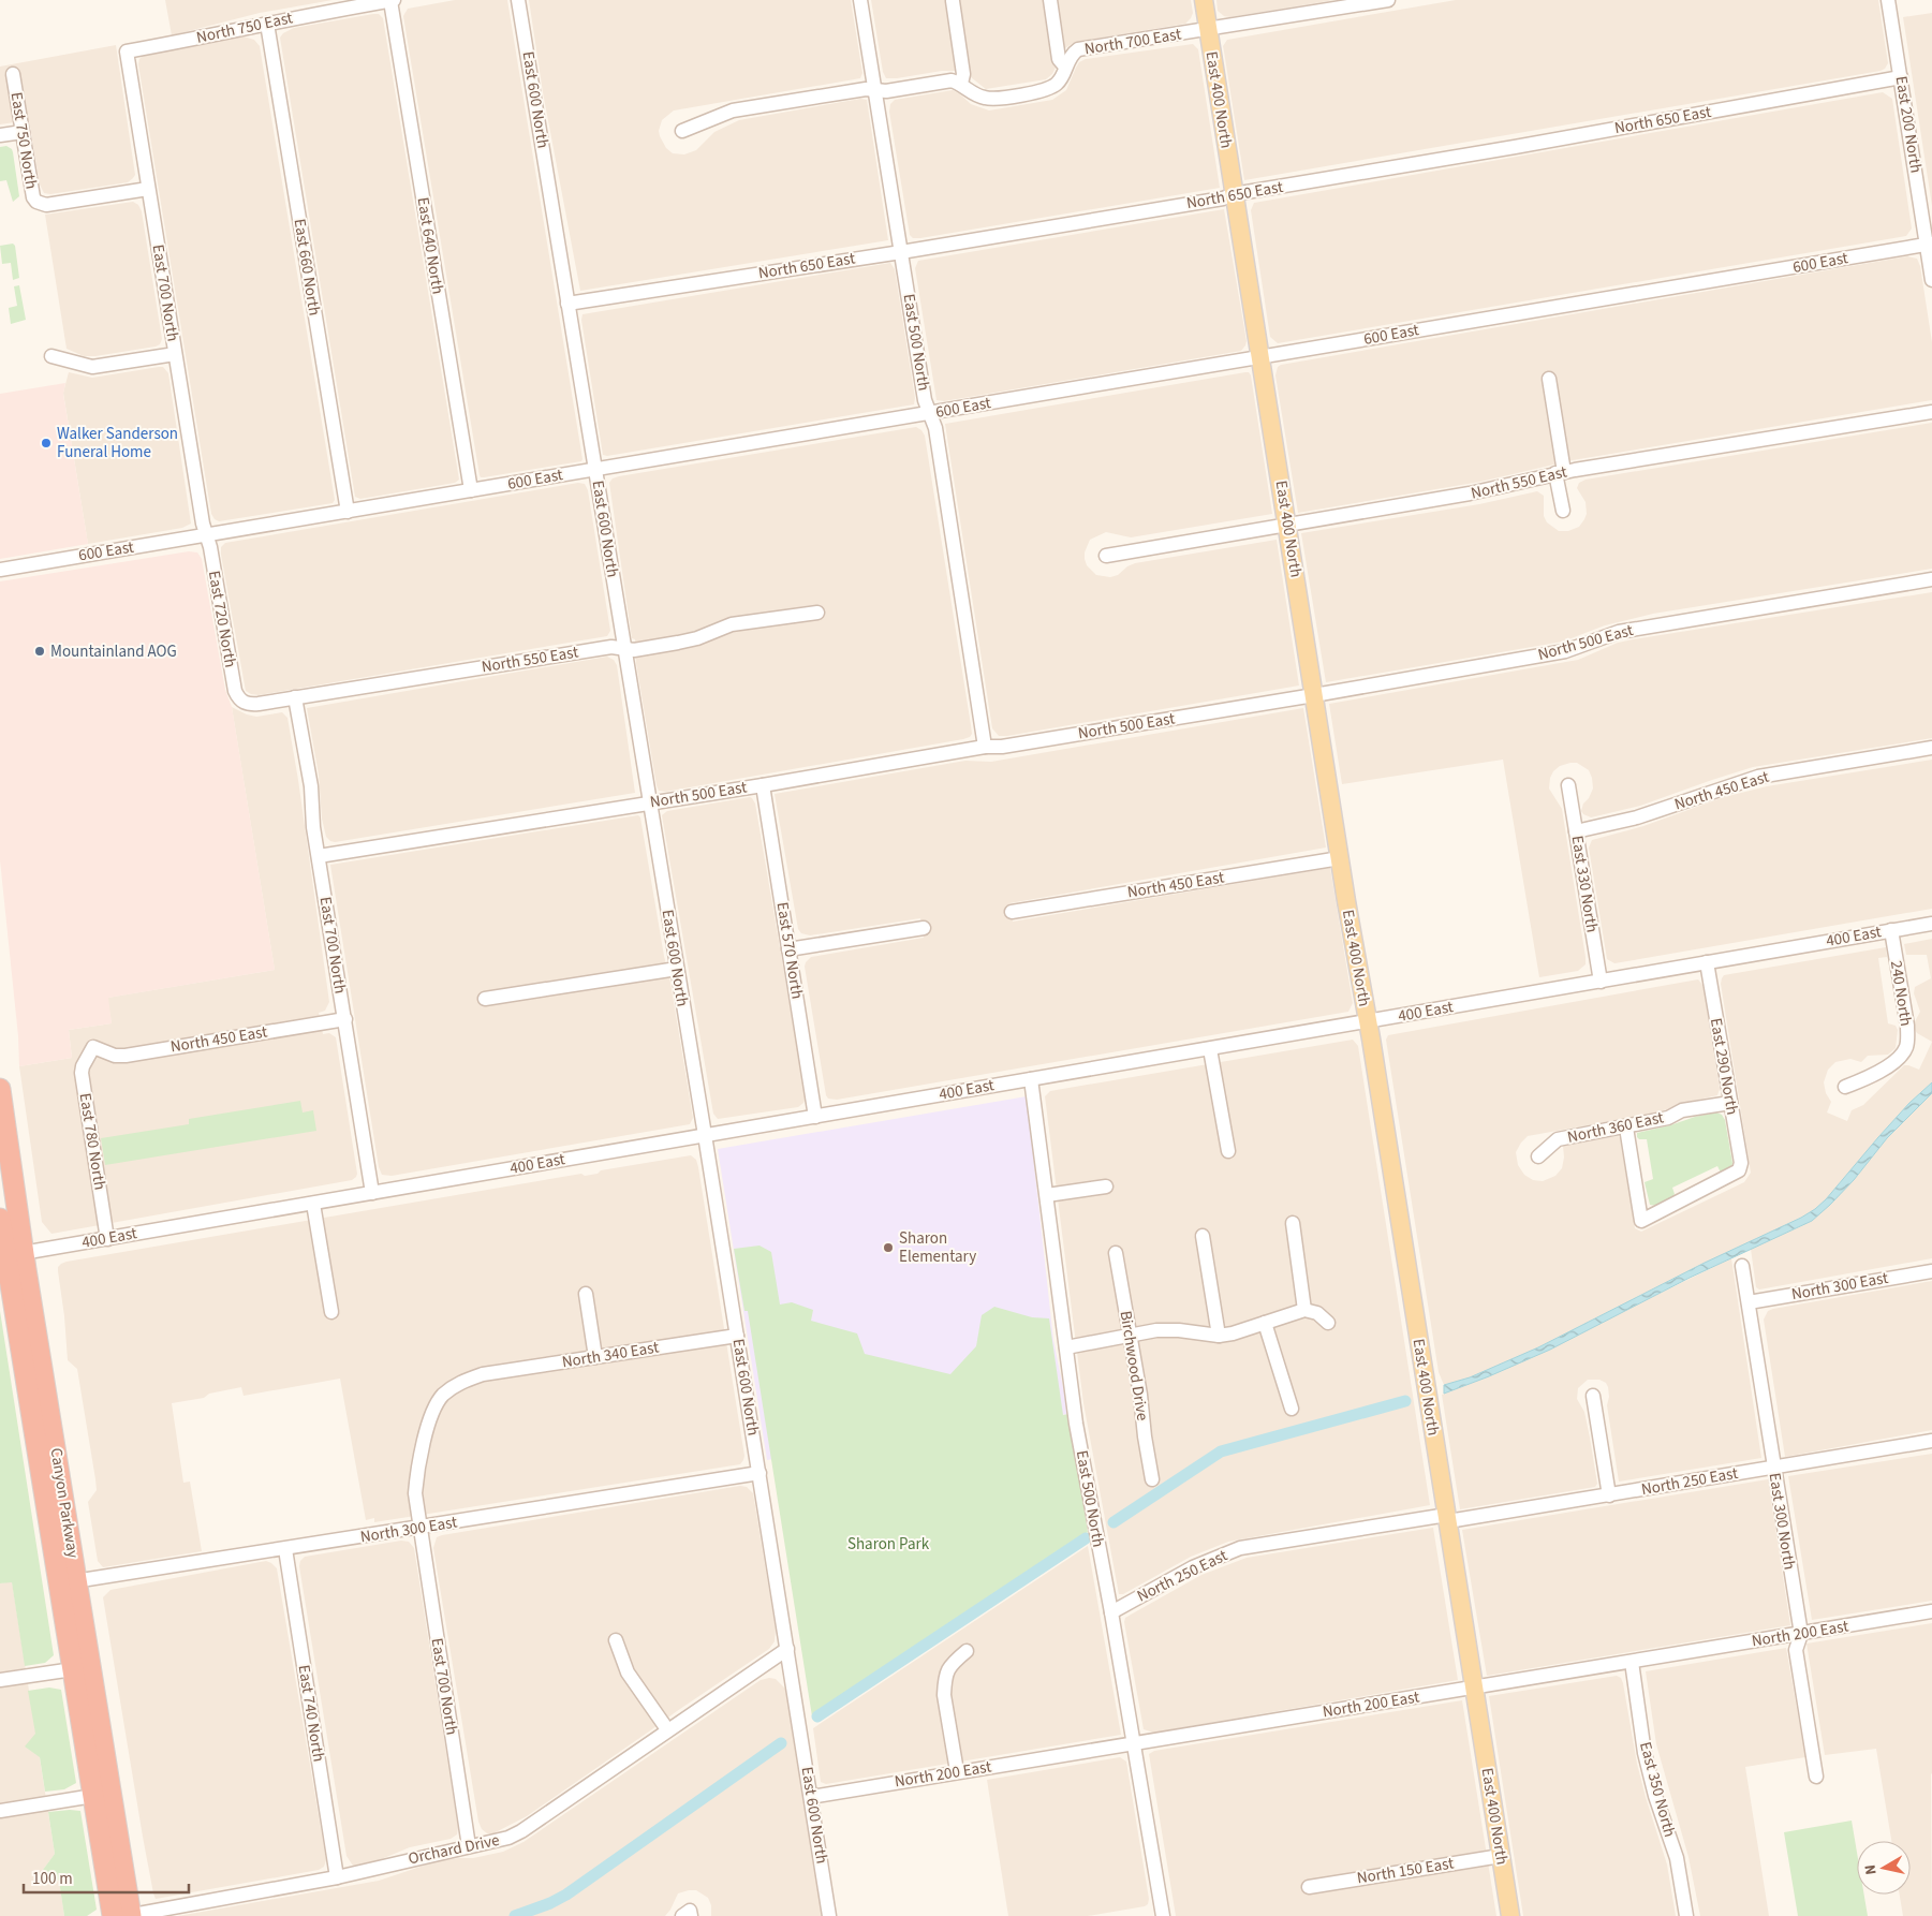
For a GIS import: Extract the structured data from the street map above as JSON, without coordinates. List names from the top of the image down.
{
  "streets": {
    "highway": ["Canyon Parkway"],
    "main road": ["East 400 North"],
    "street": [
      "North 750 East",
      "North 700 East",
      "East 600 North",
      "North 650 East",
      "East 200 North",
      "East 750 North",
      "East 640 North",
      "600 East",
      "East 660 North",
      "East 700 North",
      "East 500 North",
      "North 550 East",
      "East 720 North",
      "North 500 East",
      "North 450 East",
      "East 330 North",
      "400 East",
      "East 570 North",
      "240 North",
      "East 290 North",
      "North 360 East",
      "East 780 North",
      "North 300 East",
      "North 340 East",
      "Birchwood Drive",
      "North 250 East",
      "East 300 North",
      "North 200 East",
      "East 740 North",
      "East 350 North",
      "Orchard Drive",
      "North 150 East"
    ]
  },
  "crossings": [
    ["North 750 East", "East 640 North"],
    ["North 750 East", "East 660 North"],
    ["North 750 East", "East 700 North"],
    ["North 700 East", "East 400 North"],
    ["East 600 North", "North 650 East"],
    ["East 600 North", "600 East"],
    ["East 600 North", "North 550 East"],
    ["East 600 North", "North 500 East"],
    ["East 600 North", "400 East"],
    ["East 600 North", "North 300 East"],
    ["East 600 North", "North 340 East"],
    ["East 600 North", "North 200 East"],
    ["East 600 North", "Orchard Drive"],
    ["East 400 North", "North 650 East"],
    ["East 400 North", "600 East"],
    ["East 400 North", "North 550 East"],
    ["East 400 North", "North 500 East"],
    ["East 400 North", "North 450 East"],
    ["East 400 North", "400 East"],
    ["East 400 North", "North 250 East"],
    ["East 400 North", "North 200 East"],
    ["East 400 North", "North 150 East"],
    ["North 650 East", "East 200 North"],
    ["North 650 East", "East 500 North"],
    ["East 200 North", "600 East"],
    ["East 750 North", "East 700 North"],
    ["East 640 North", "600 East"],
    ["600 East", "East 660 North"],
    ["600 East", "East 700 North"],
    ["600 East", "East 500 North"],
    ["600 East", "East 720 North"],
    ["East 700 North", "North 550 East"],
    ["East 700 North", "East 720 North"],
    ["East 700 North", "North 500 East"],
    ["East 700 North", "North 450 East"],
    ["East 700 North", "400 East"],
    ["East 700 North", "North 300 East"],
    ["East 700 North", "North 340 East"],
    ["East 700 North", "Orchard Drive"],
    ["East 500 North", "North 500 East"],
    ["East 500 North", "400 East"],
    ["East 500 North", "North 250 East"],
    ["East 500 North", "North 200 East"],
    ["North 550 East", "East 720 North"],
    ["North 500 East", "East 570 North"],
    ["North 450 East", "East 330 North"],
    ["North 450 East", "East 780 North"],
    ["East 330 North", "400 East"],
    ["400 East", "East 570 North"],
    ["400 East", "240 North"],
    ["400 East", "East 290 North"],
    ["400 East", "East 780 North"],
    ["400 East", "Canyon Parkway"],
    ["East 290 North", "North 360 East"],
    ["North 300 East", "North 340 East"],
    ["North 300 East", "Canyon Parkway"],
    ["North 300 East", "East 300 North"],
    ["North 300 East", "East 740 North"],
    ["North 250 East", "East 300 North"],
    ["Canyon Parkway", "Orchard Drive"],
    ["East 300 North", "North 200 East"],
    ["North 200 East", "East 350 North"],
    ["East 740 North", "Orchard Drive"]
  ],
  "parks": ["Sharon Park"],
  "places": ["Walker Sanderson Funeral Home", "Mountainland AOG", "Sharon Elementary"],
  "scale_bar": "100 m",
  "north": "left"
}
